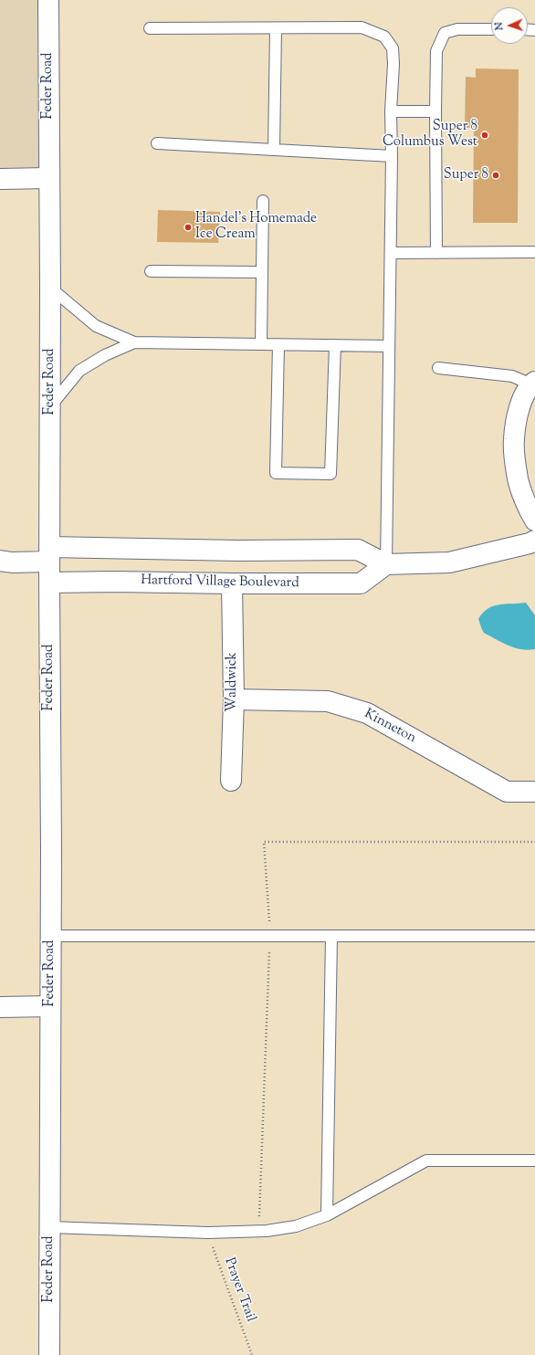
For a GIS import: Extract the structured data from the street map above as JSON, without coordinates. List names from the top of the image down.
{
  "streets": {
    "street": [
      "Feder Road",
      "Hartford Village Boulevard",
      "Waldwick",
      "Kinneton"
    ],
    "path": ["Prayer Trail"]
  },
  "crossings": [
    ["Feder Road", "Hartford Village Boulevard"],
    ["Hartford Village Boulevard", "Waldwick"],
    ["Waldwick", "Kinneton"]
  ],
  "places": ["Super 8 Columbus West", "Super 8", "Handel's Homemade Ice Cream"],
  "north": "left"
}
